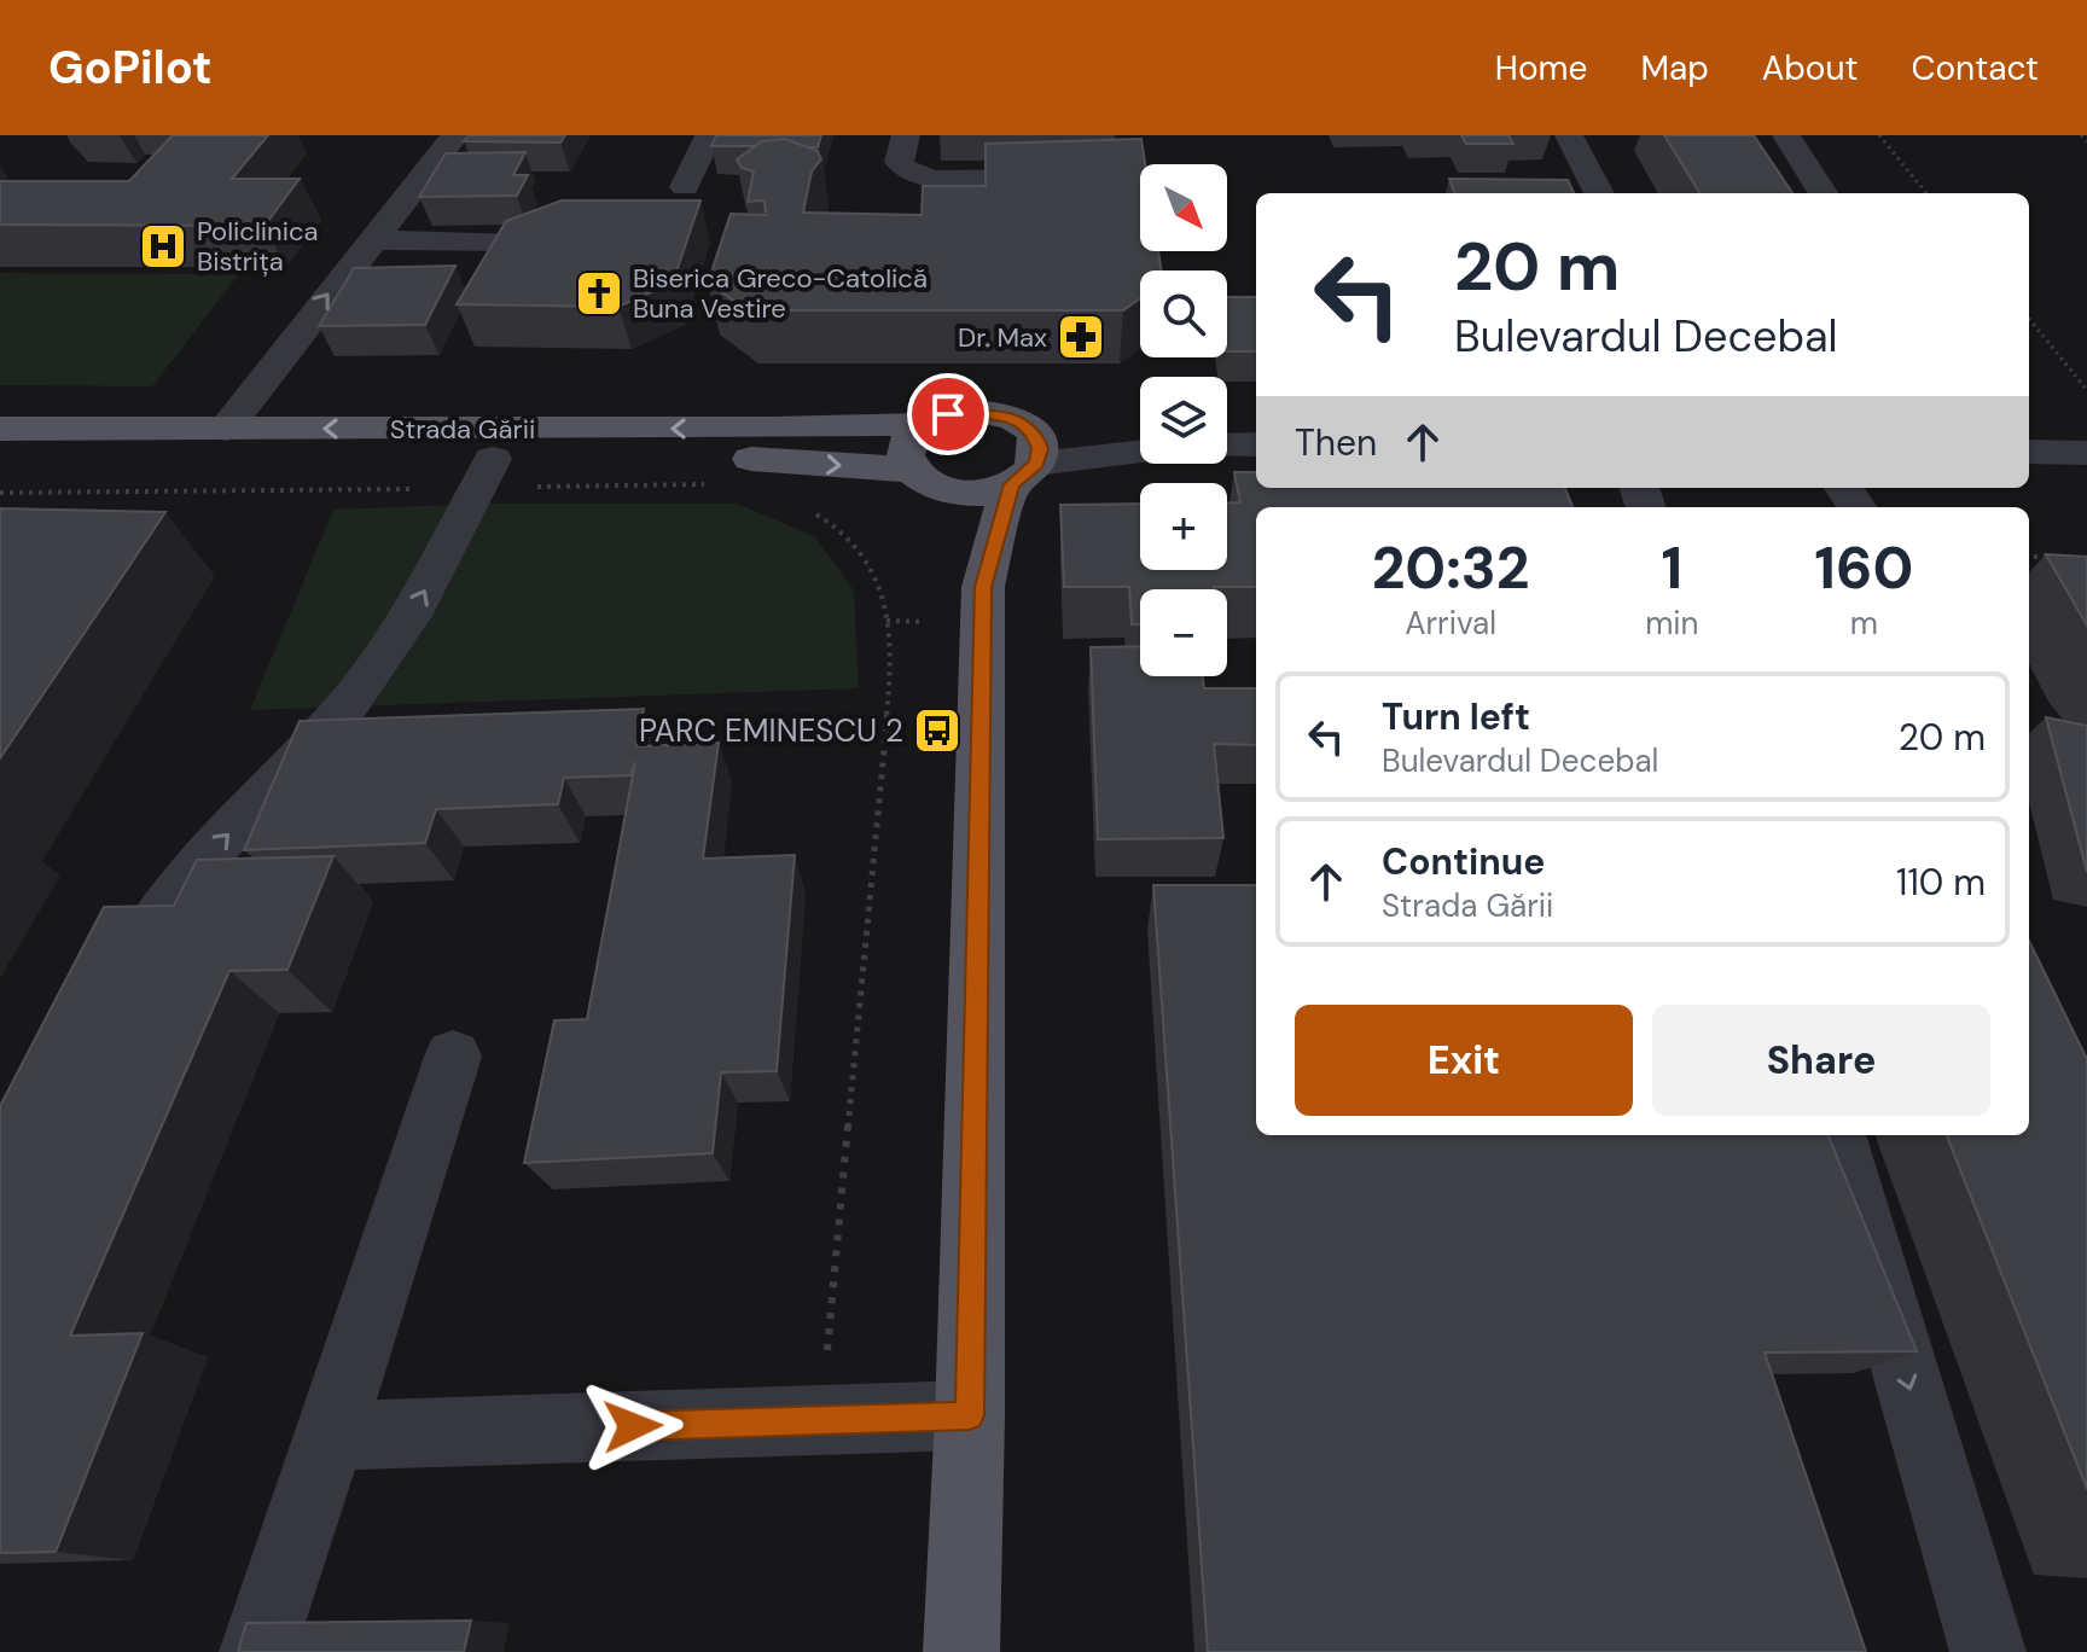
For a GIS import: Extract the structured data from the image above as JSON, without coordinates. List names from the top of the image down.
{
  "streets": {
    "main road": ["Strada Gării"]
  },
  "places": {
    "hospital": ["Policlinica Bistrița"],
    "church": ["Biserica Greco-Catolică Buna Vestire"],
    "pharmacy": ["Dr. Max"],
    "bus stop": ["PARC EMINESCU 2"]
  },
  "north": "bottom right",
  "page": {
    "header": "GoPilot",
    "nav": [
      "Home",
      "Map",
      "About",
      "Contact"
    ],
    "map_buttons": ["+", "−"],
    "turn": ["20 m", "Bulevardul Decebal"],
    "then": "Then",
    "eta": [
      "20:32",
      "Arrival",
      "1",
      "min",
      "160",
      "m"
    ],
    "list": [
      {
        "name": "Turn left",
        "note": "Bulevardul Decebal",
        "value": "20 m"
      },
      {
        "name": "Continue",
        "note": "Strada Gării",
        "value": "110 m"
      }
    ],
    "buttons": ["Exit", "Share"]
  }
}
